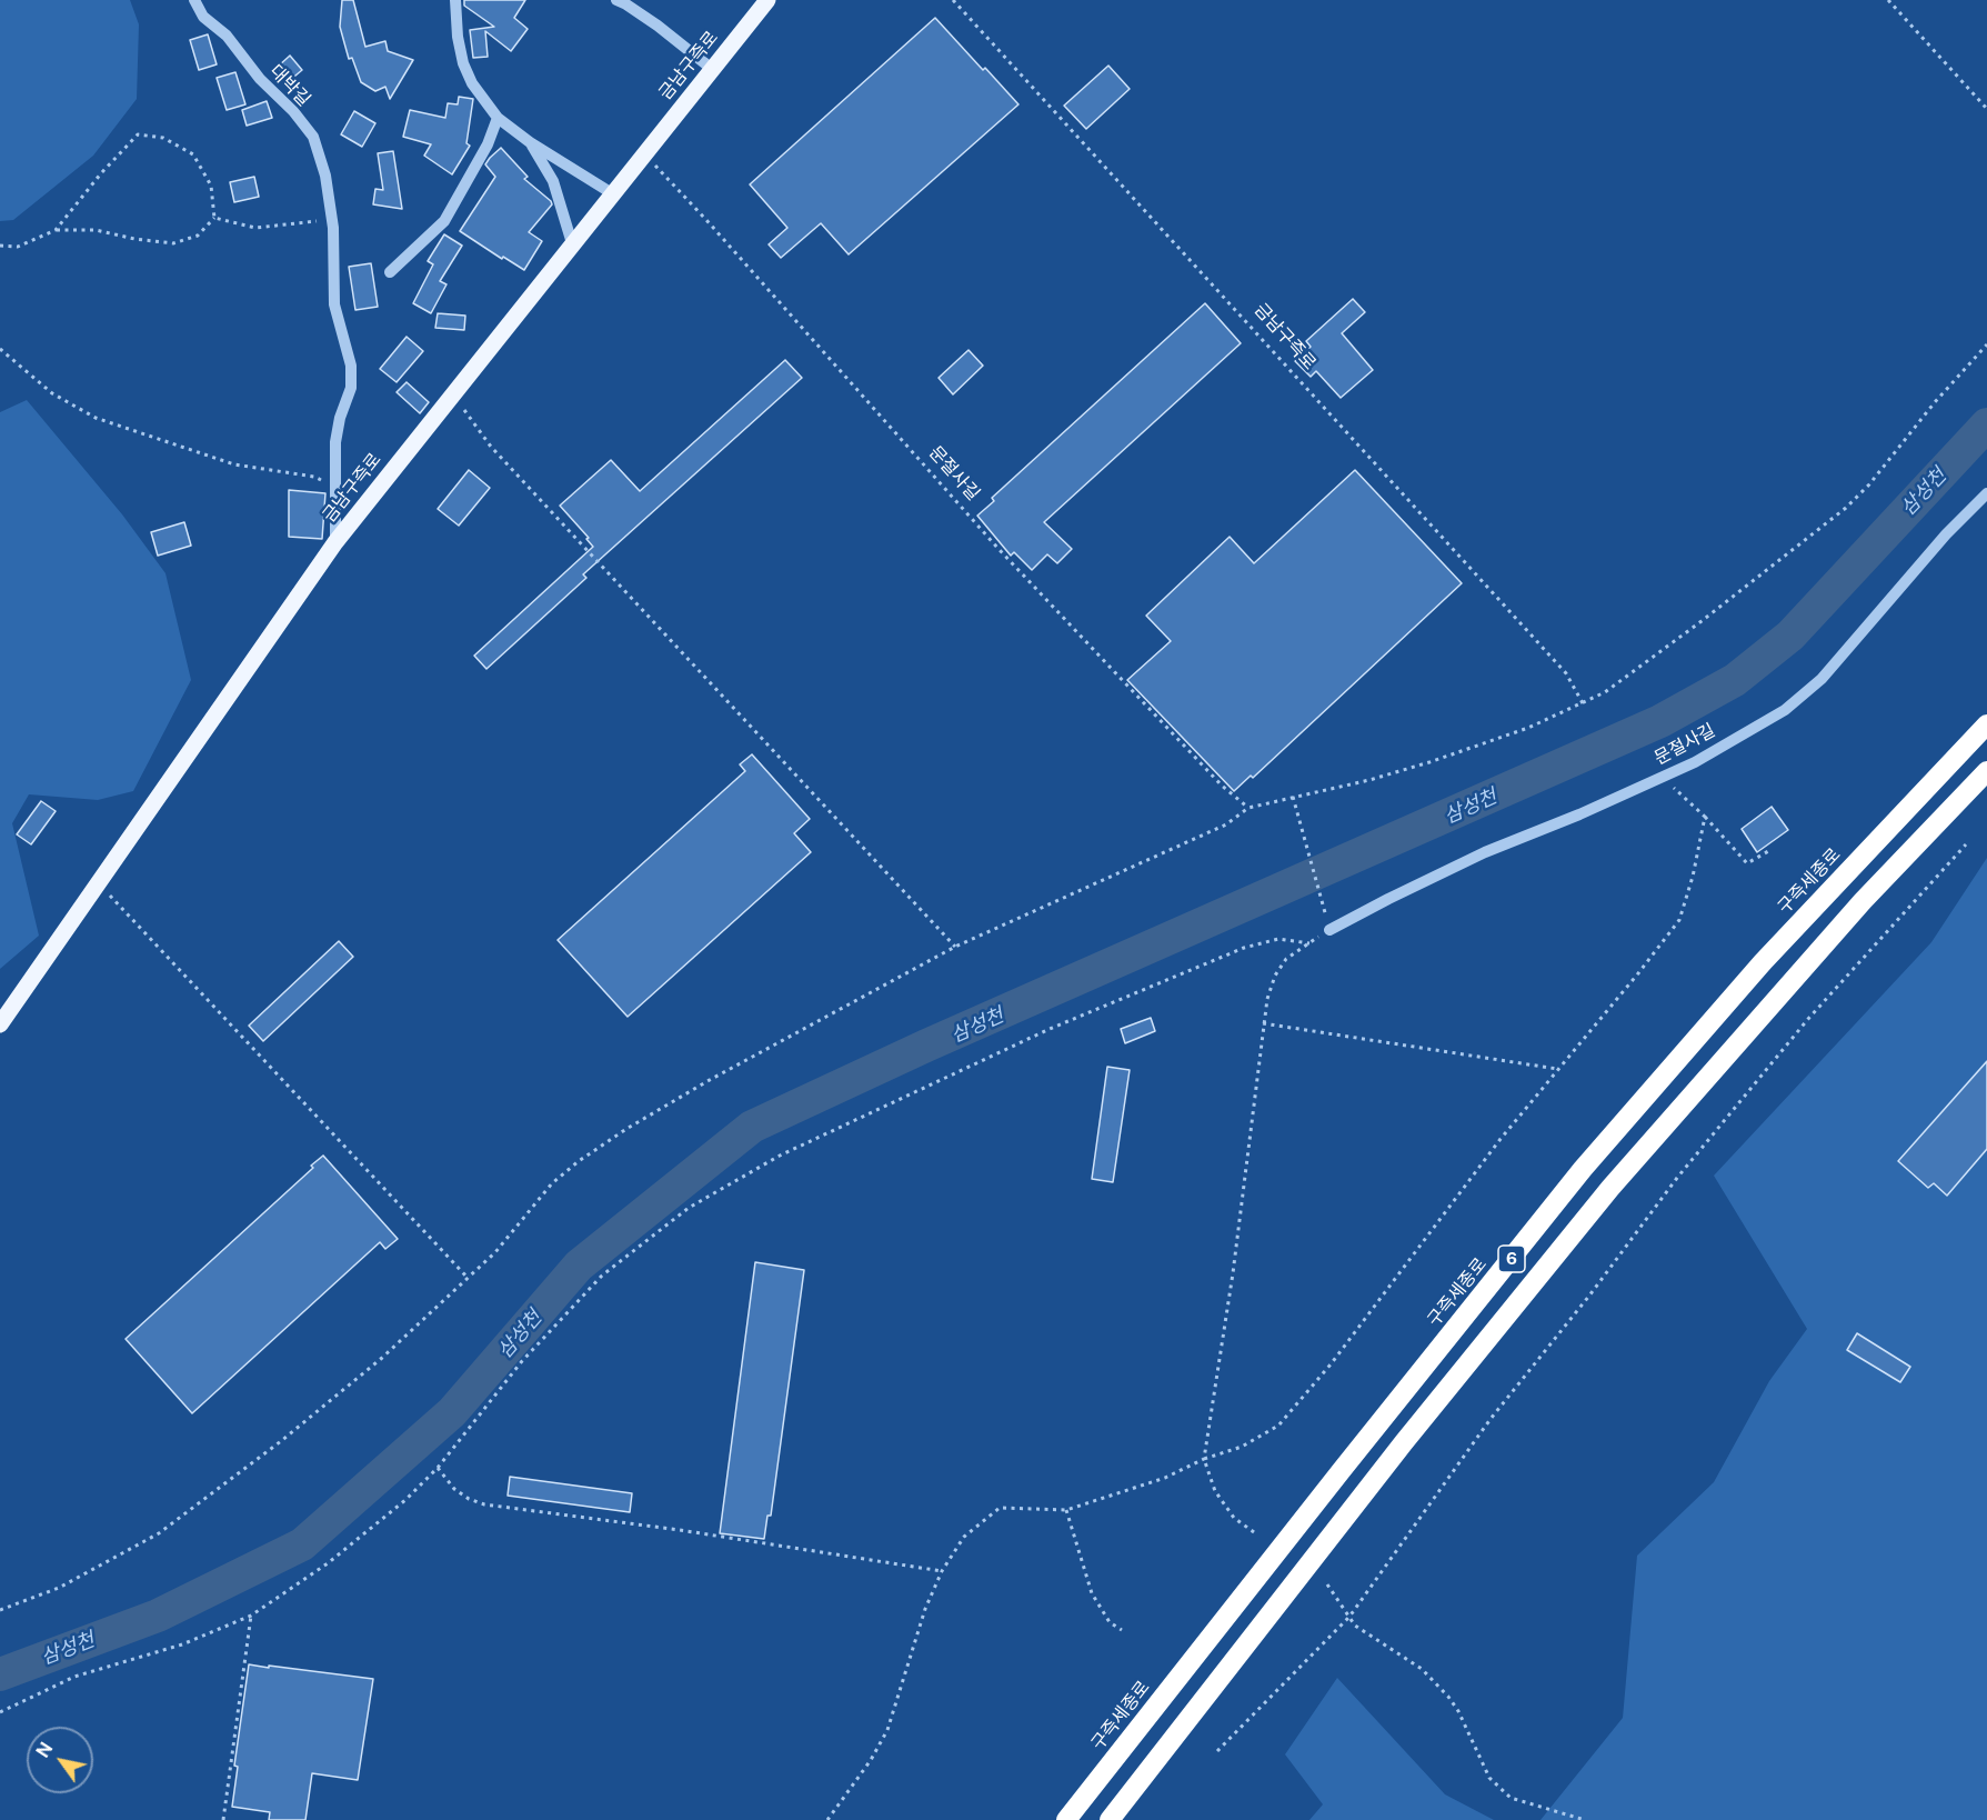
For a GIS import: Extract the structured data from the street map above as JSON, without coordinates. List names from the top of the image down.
{
  "streets": {
    "highway": ["구즉세종로", "6"],
    "main road": ["금남구즉로"],
    "street": ["대박길", "문절사길"]
  },
  "crossings": [
    ["금남구즉로", "대박길"],
    ["금남구즉로", "문절사길"]
  ],
  "water": ["삼성천"],
  "north": "top left"
}
